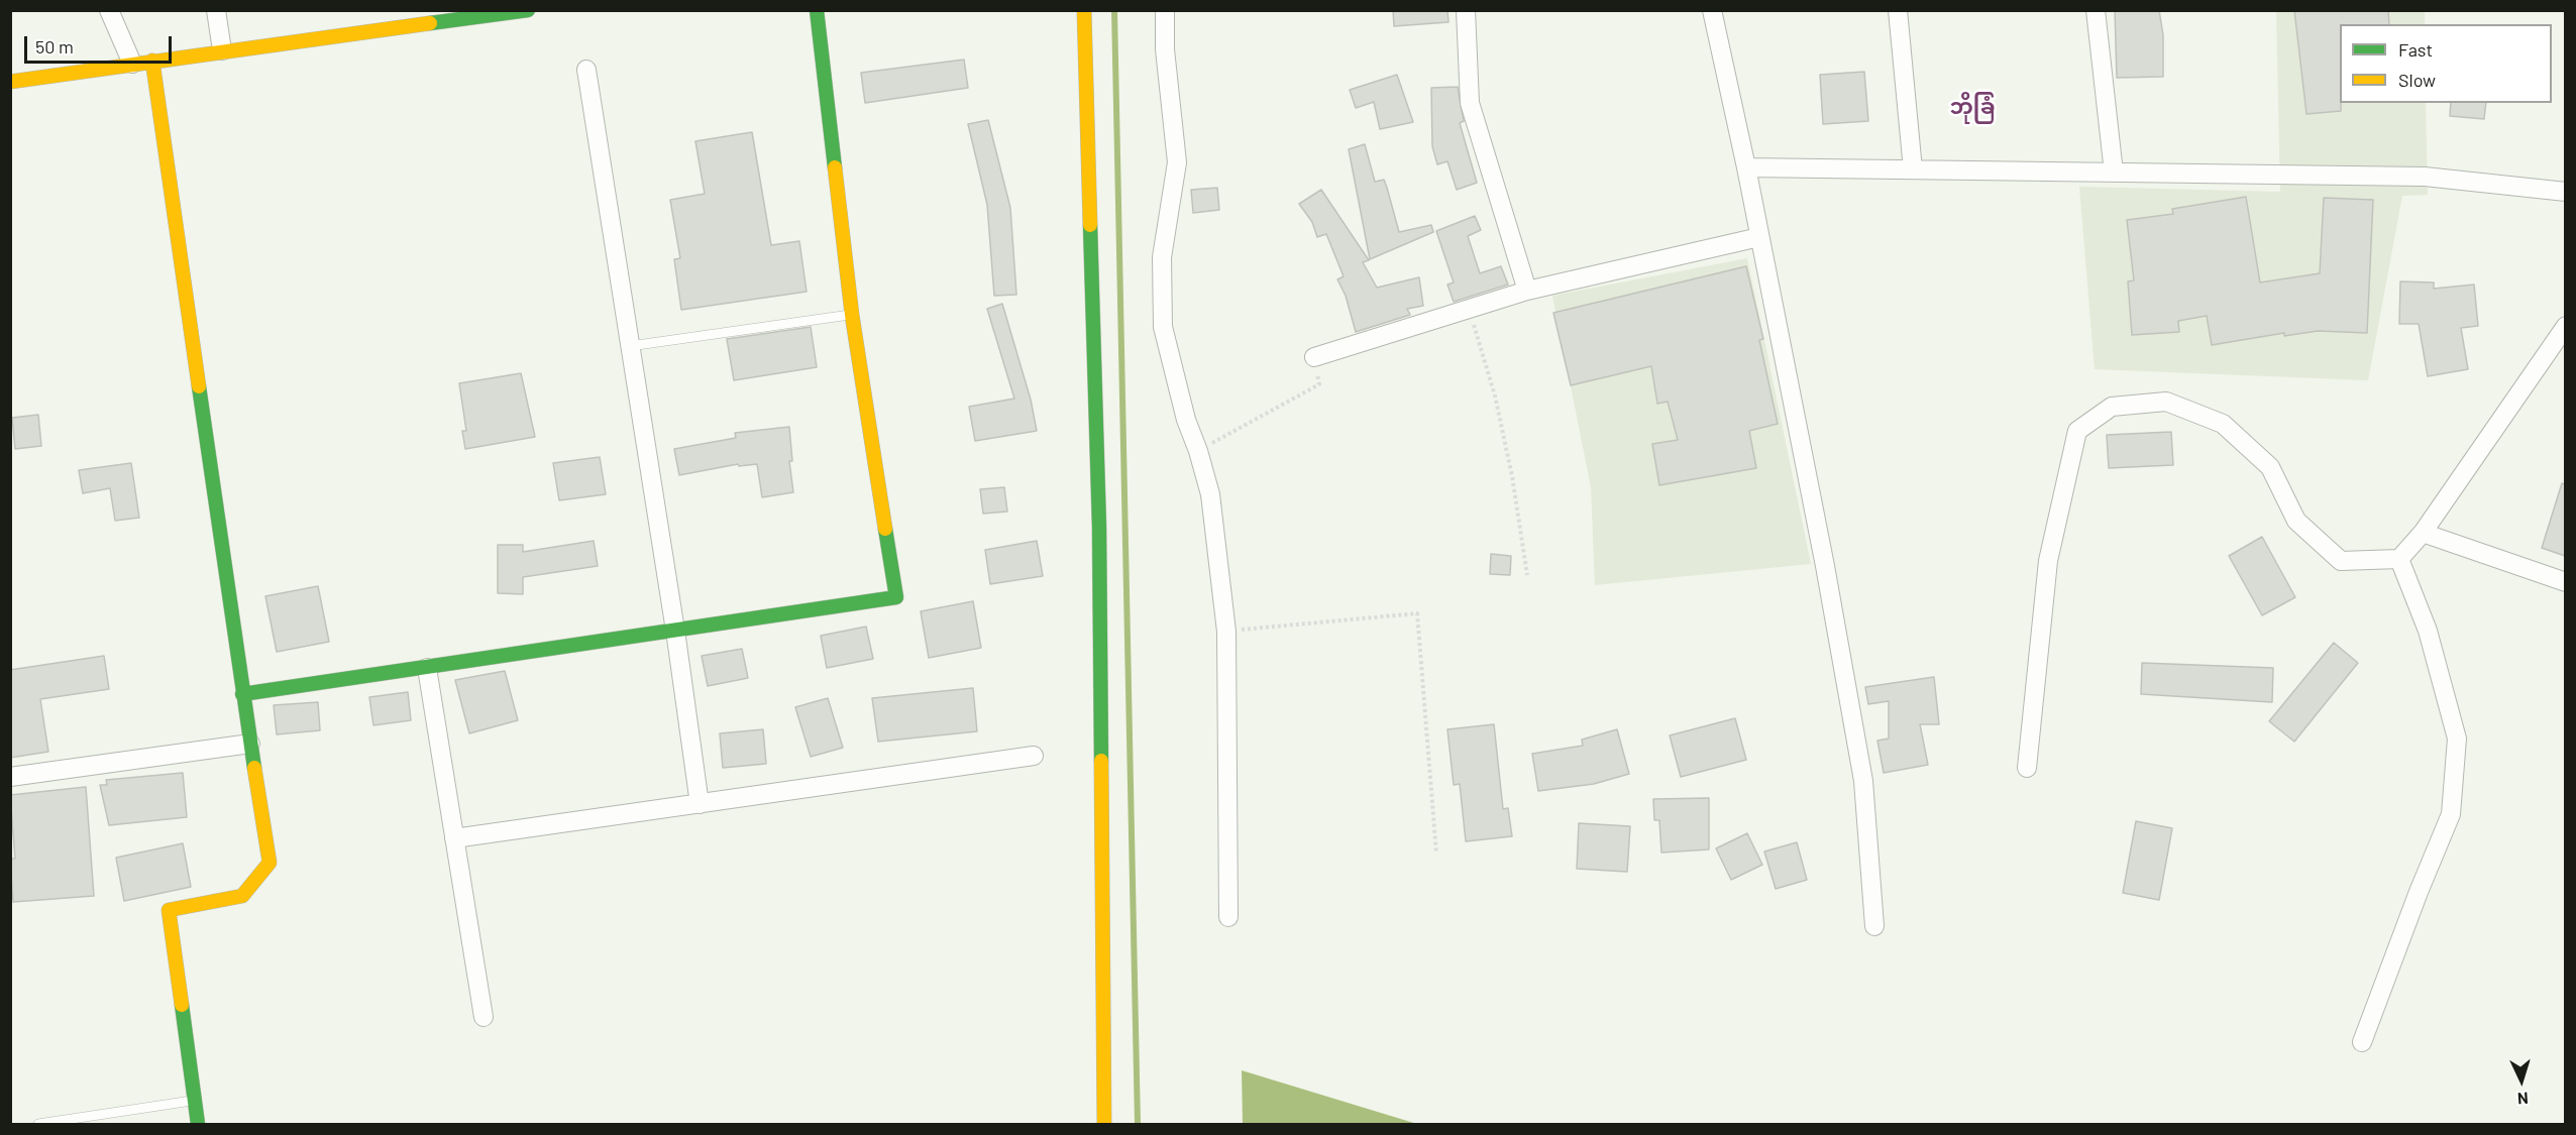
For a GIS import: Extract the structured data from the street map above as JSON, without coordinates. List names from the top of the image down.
{
  "districts": ["ဘိုခြံ"],
  "legend": ["Fast", "Slow"],
  "scale_bar": "50 m",
  "north": "bottom"
}
